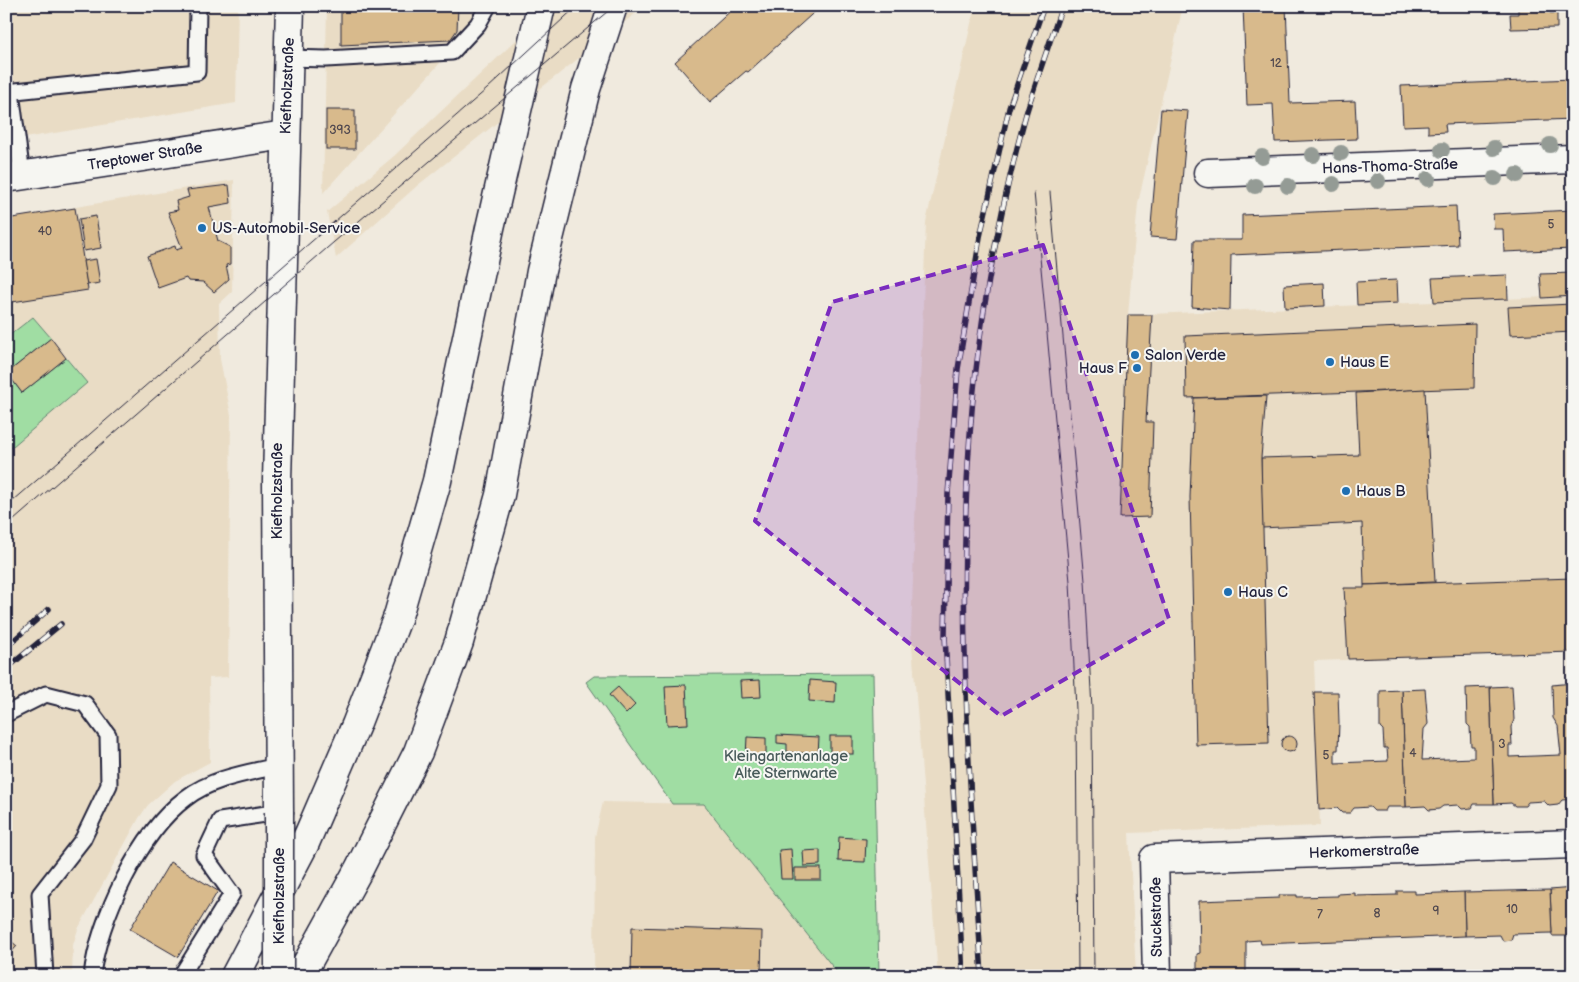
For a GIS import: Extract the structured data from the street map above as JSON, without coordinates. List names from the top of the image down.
{
  "streets": {
    "main road": [
      "Kiefholzstraße",
      "Treptower Straße",
      "Hans-Thoma-Straße",
      "Herkomerstraße",
      "Stuckstraße"
    ]
  },
  "crossings": [
    ["Kiefholzstraße", "Treptower Straße"],
    ["Herkomerstraße", "Stuckstraße"]
  ],
  "parks": ["Kleingartenanlage Alte Sternwarte"],
  "places": [
    "US-Automobil-Service",
    "Salon Verde",
    "Haus E",
    "Haus F",
    "Haus B",
    "Haus C"
  ],
  "house_numbers": [
    "12",
    "393",
    "5",
    "40",
    "3",
    "4",
    "5",
    "10",
    "9",
    "8",
    "7"
  ]
}
